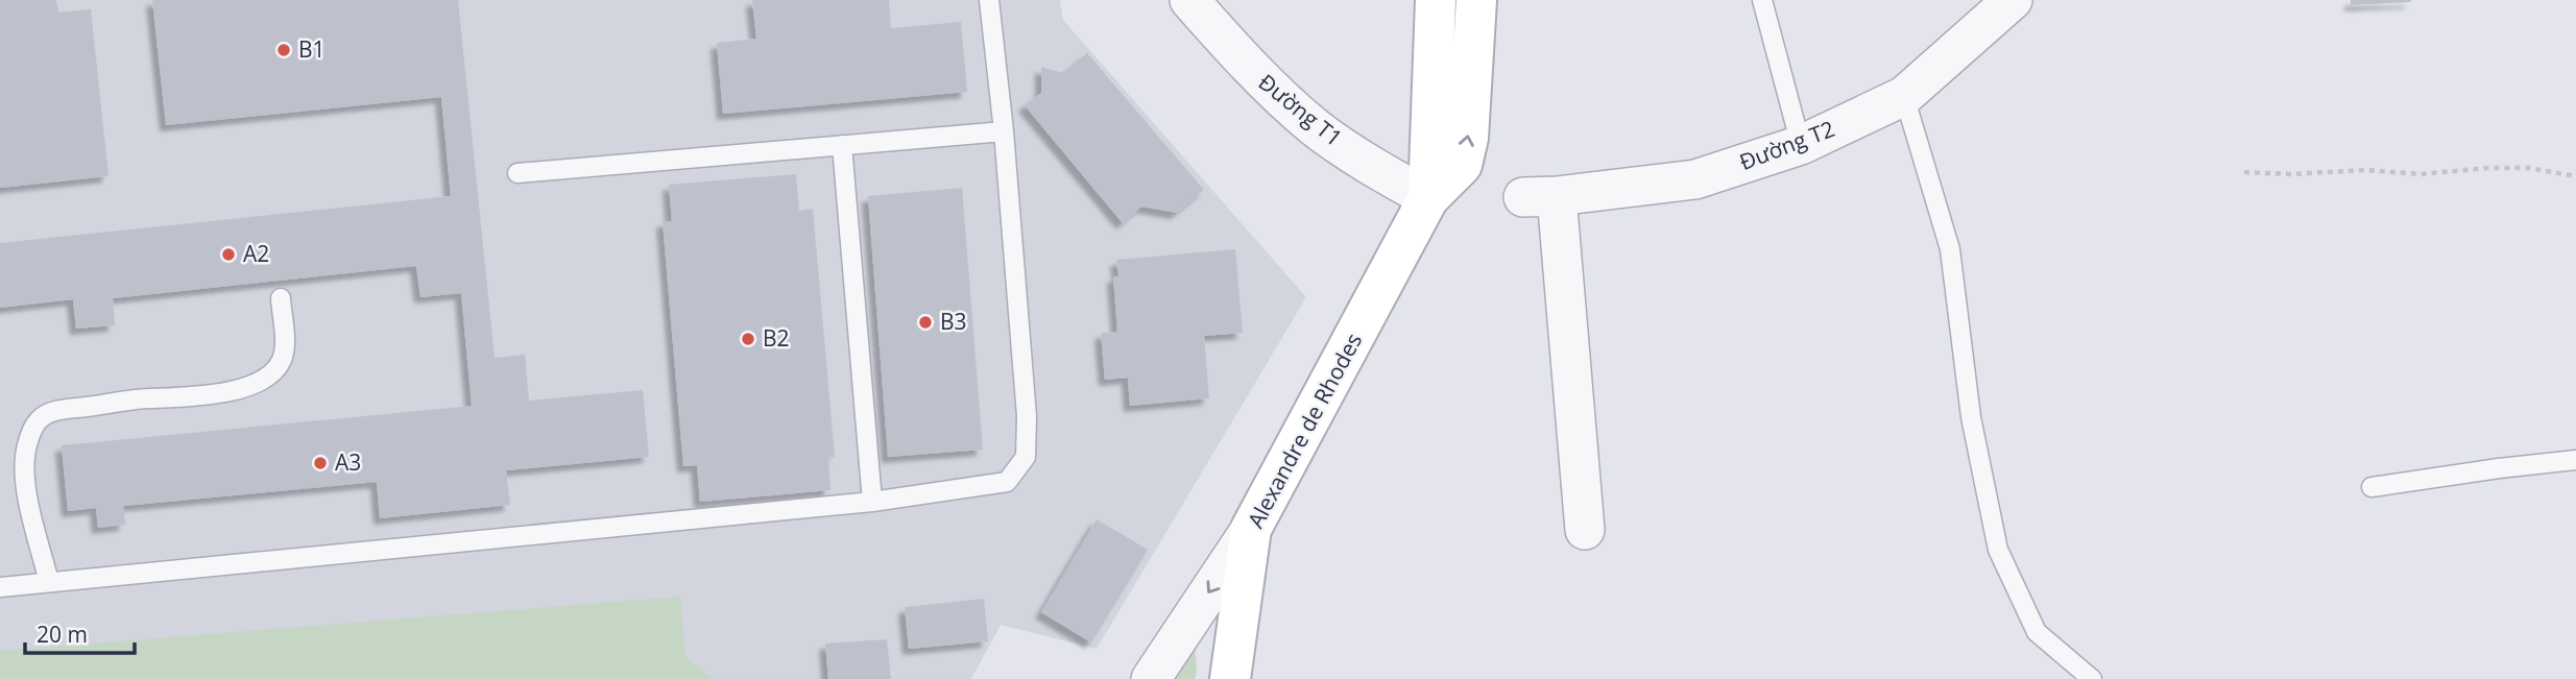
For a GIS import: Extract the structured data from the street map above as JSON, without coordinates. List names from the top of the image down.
{
  "streets": {
    "street": ["Đường T1", "Đường T2", "Alexandre de Rhodes"]
  },
  "crossings": [
    ["Đường T1", "Alexandre de Rhodes"]
  ],
  "places": [
    "B1",
    "A2",
    "B3",
    "B2",
    "A3"
  ],
  "scale_bar": "20 m"
}
